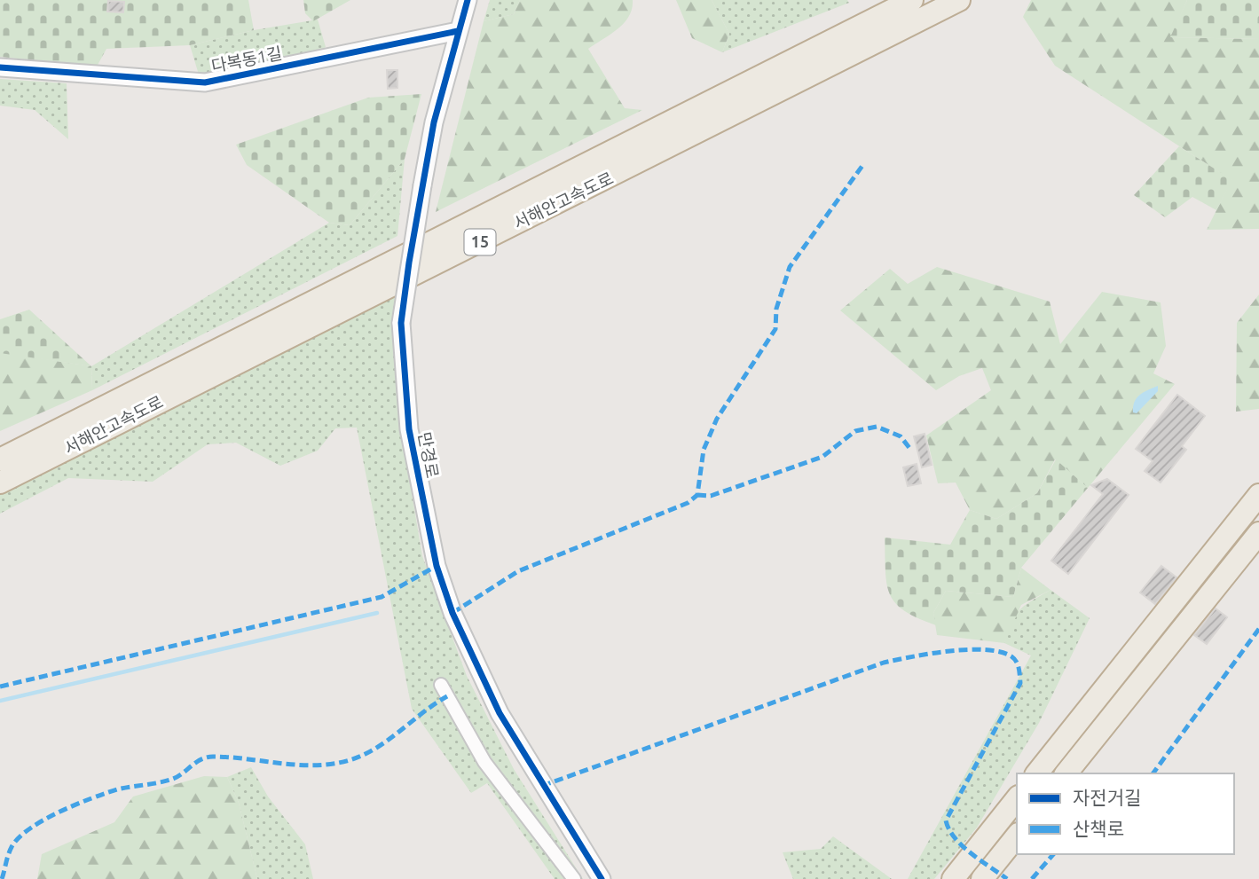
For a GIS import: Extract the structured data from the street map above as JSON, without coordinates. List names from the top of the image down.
{
  "streets": {
    "highway": ["서해안고속도로", "15"],
    "street": ["다복동1길", "만경로"]
  },
  "crossings": [
    ["다복동1길", "만경로"]
  ],
  "legend": ["자전거길", "산책로"]
}
